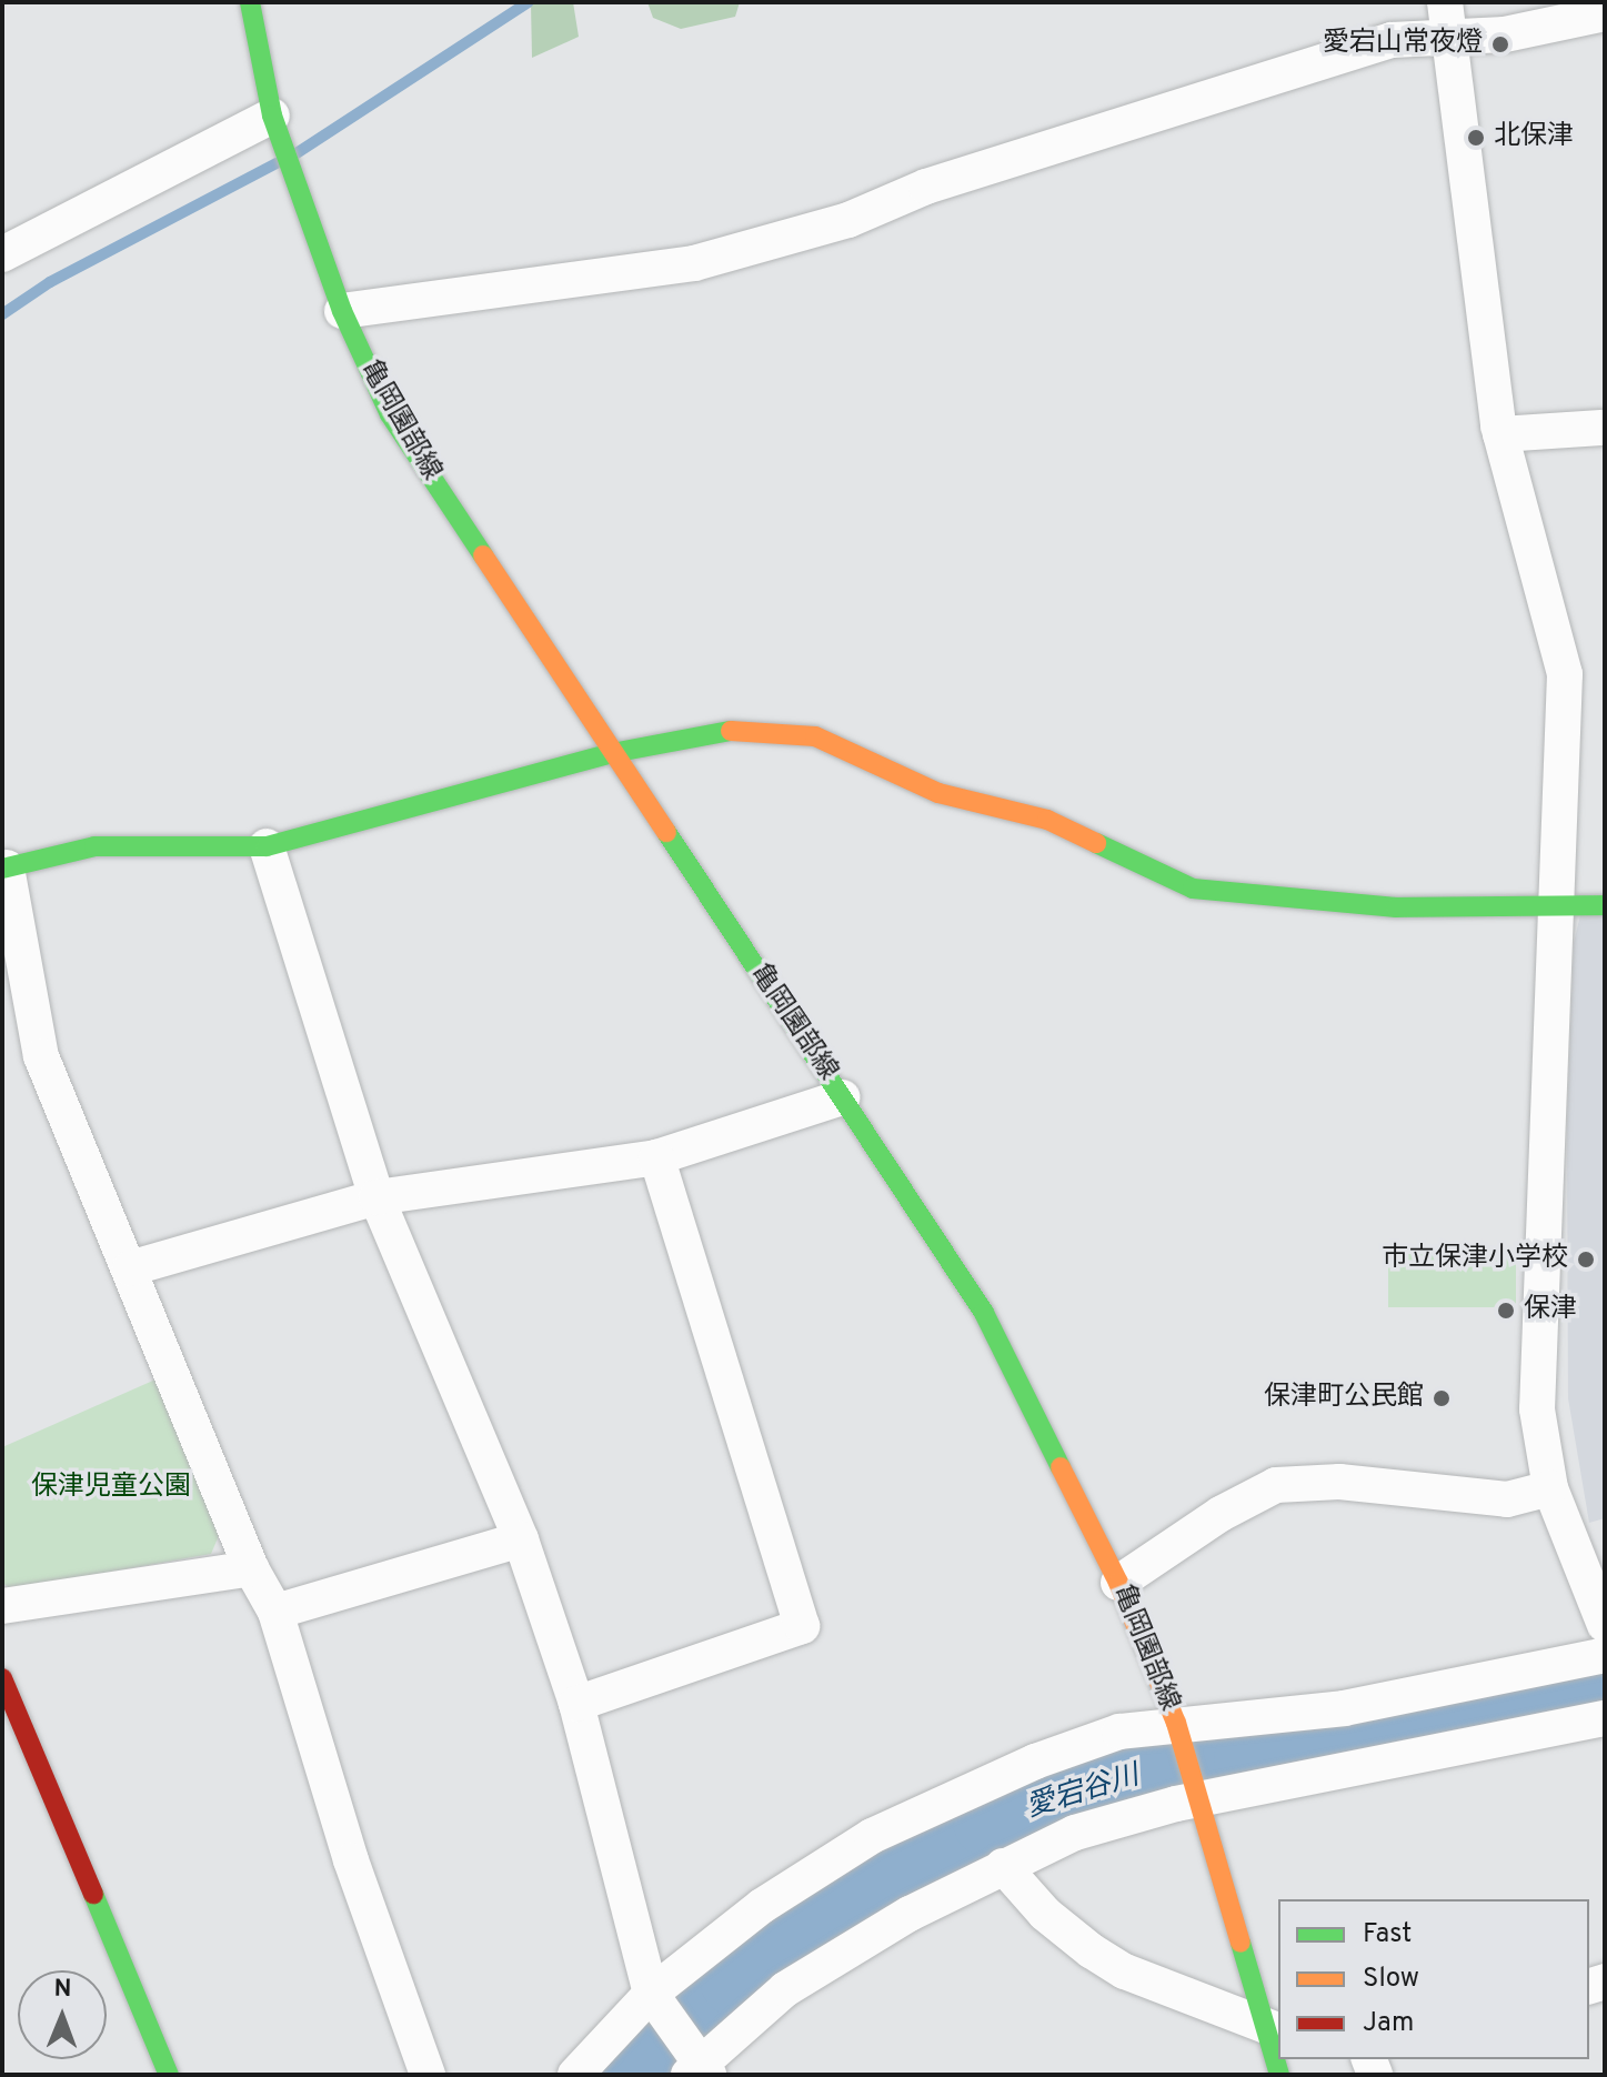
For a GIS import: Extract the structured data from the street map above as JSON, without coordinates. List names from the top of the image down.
{
  "streets": {
    "main road": ["亀岡園部線"]
  },
  "water": ["愛宕谷川"],
  "parks": ["保津児童公園"],
  "places": [
    "愛宕山常夜燈",
    "北保津",
    "市立保津小学校",
    "保津",
    "保津町公民館"
  ],
  "legend": ["Fast", "Slow", "Jam"],
  "north": "top"
}
